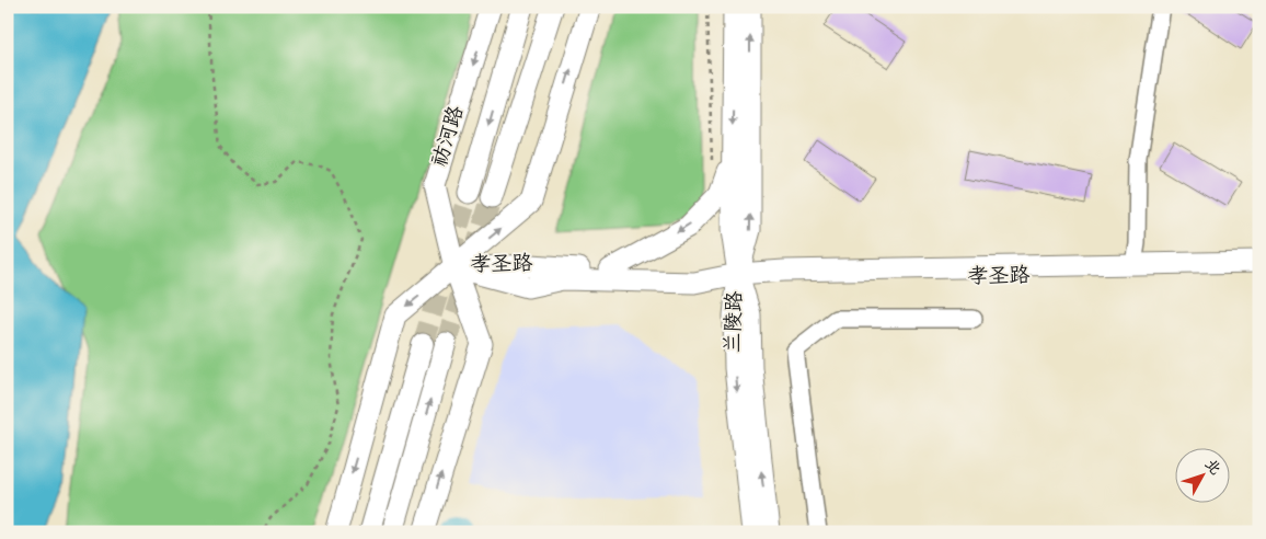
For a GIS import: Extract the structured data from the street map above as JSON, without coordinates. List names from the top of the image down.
{
  "streets": {
    "main road": ["祊河路", "孝圣路", "兰陵路"]
  },
  "crossings": [
    ["祊河路", "孝圣路"],
    ["孝圣路", "兰陵路"]
  ],
  "north": "top right"
}
